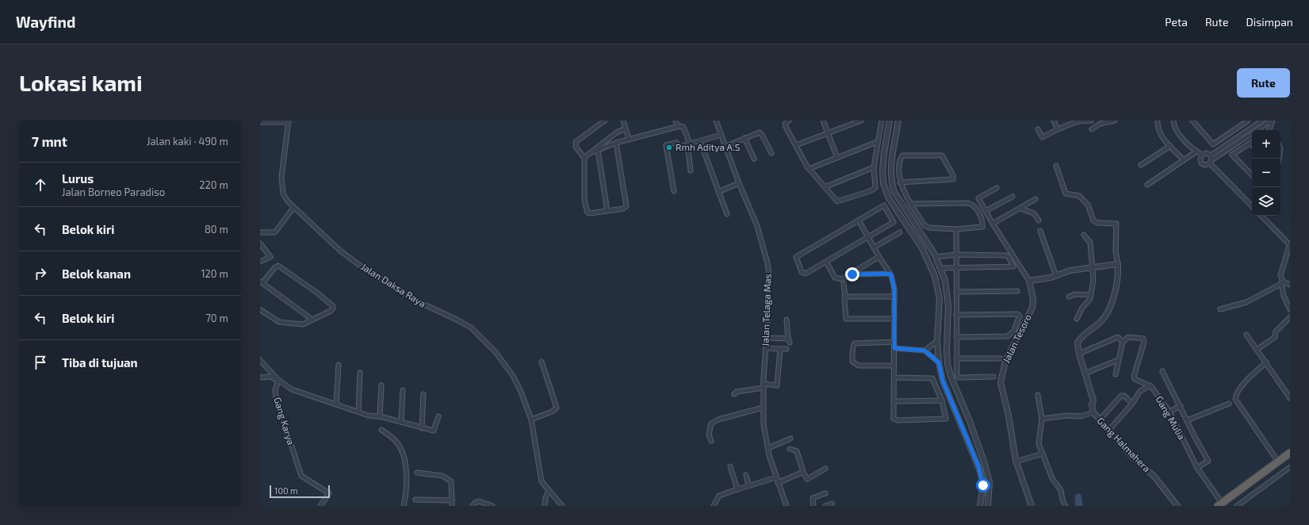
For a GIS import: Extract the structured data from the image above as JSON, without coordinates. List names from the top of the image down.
{
  "streets": {
    "street": [
      "Jalan Daksa Raya",
      "Jalan Telaga Mas",
      "Jalan Tesoro",
      "Gang Mulia",
      "Gang Karya",
      "Gang Halmahera"
    ]
  },
  "places": ["Rmh Aditya A.S"],
  "scale_bar": "100 m",
  "page": {
    "header": "Wayfind",
    "nav": ["Peta", "Rute", "Disimpan"],
    "buttons": "Rute",
    "title": "Lokasi kami",
    "heading": ["7 mnt", "Jalan kaki · 490 m"],
    "map_buttons": ["+", "−"],
    "list": [
      ["Lurus", "Jalan Borneo Paradiso", "220 m"],
      ["Belok kiri", "80 m"],
      ["Belok kanan", "120 m"],
      ["Belok kiri", "70 m"],
      "Tiba di tujuan"
    ],
    "scale": "100 m"
  }
}
